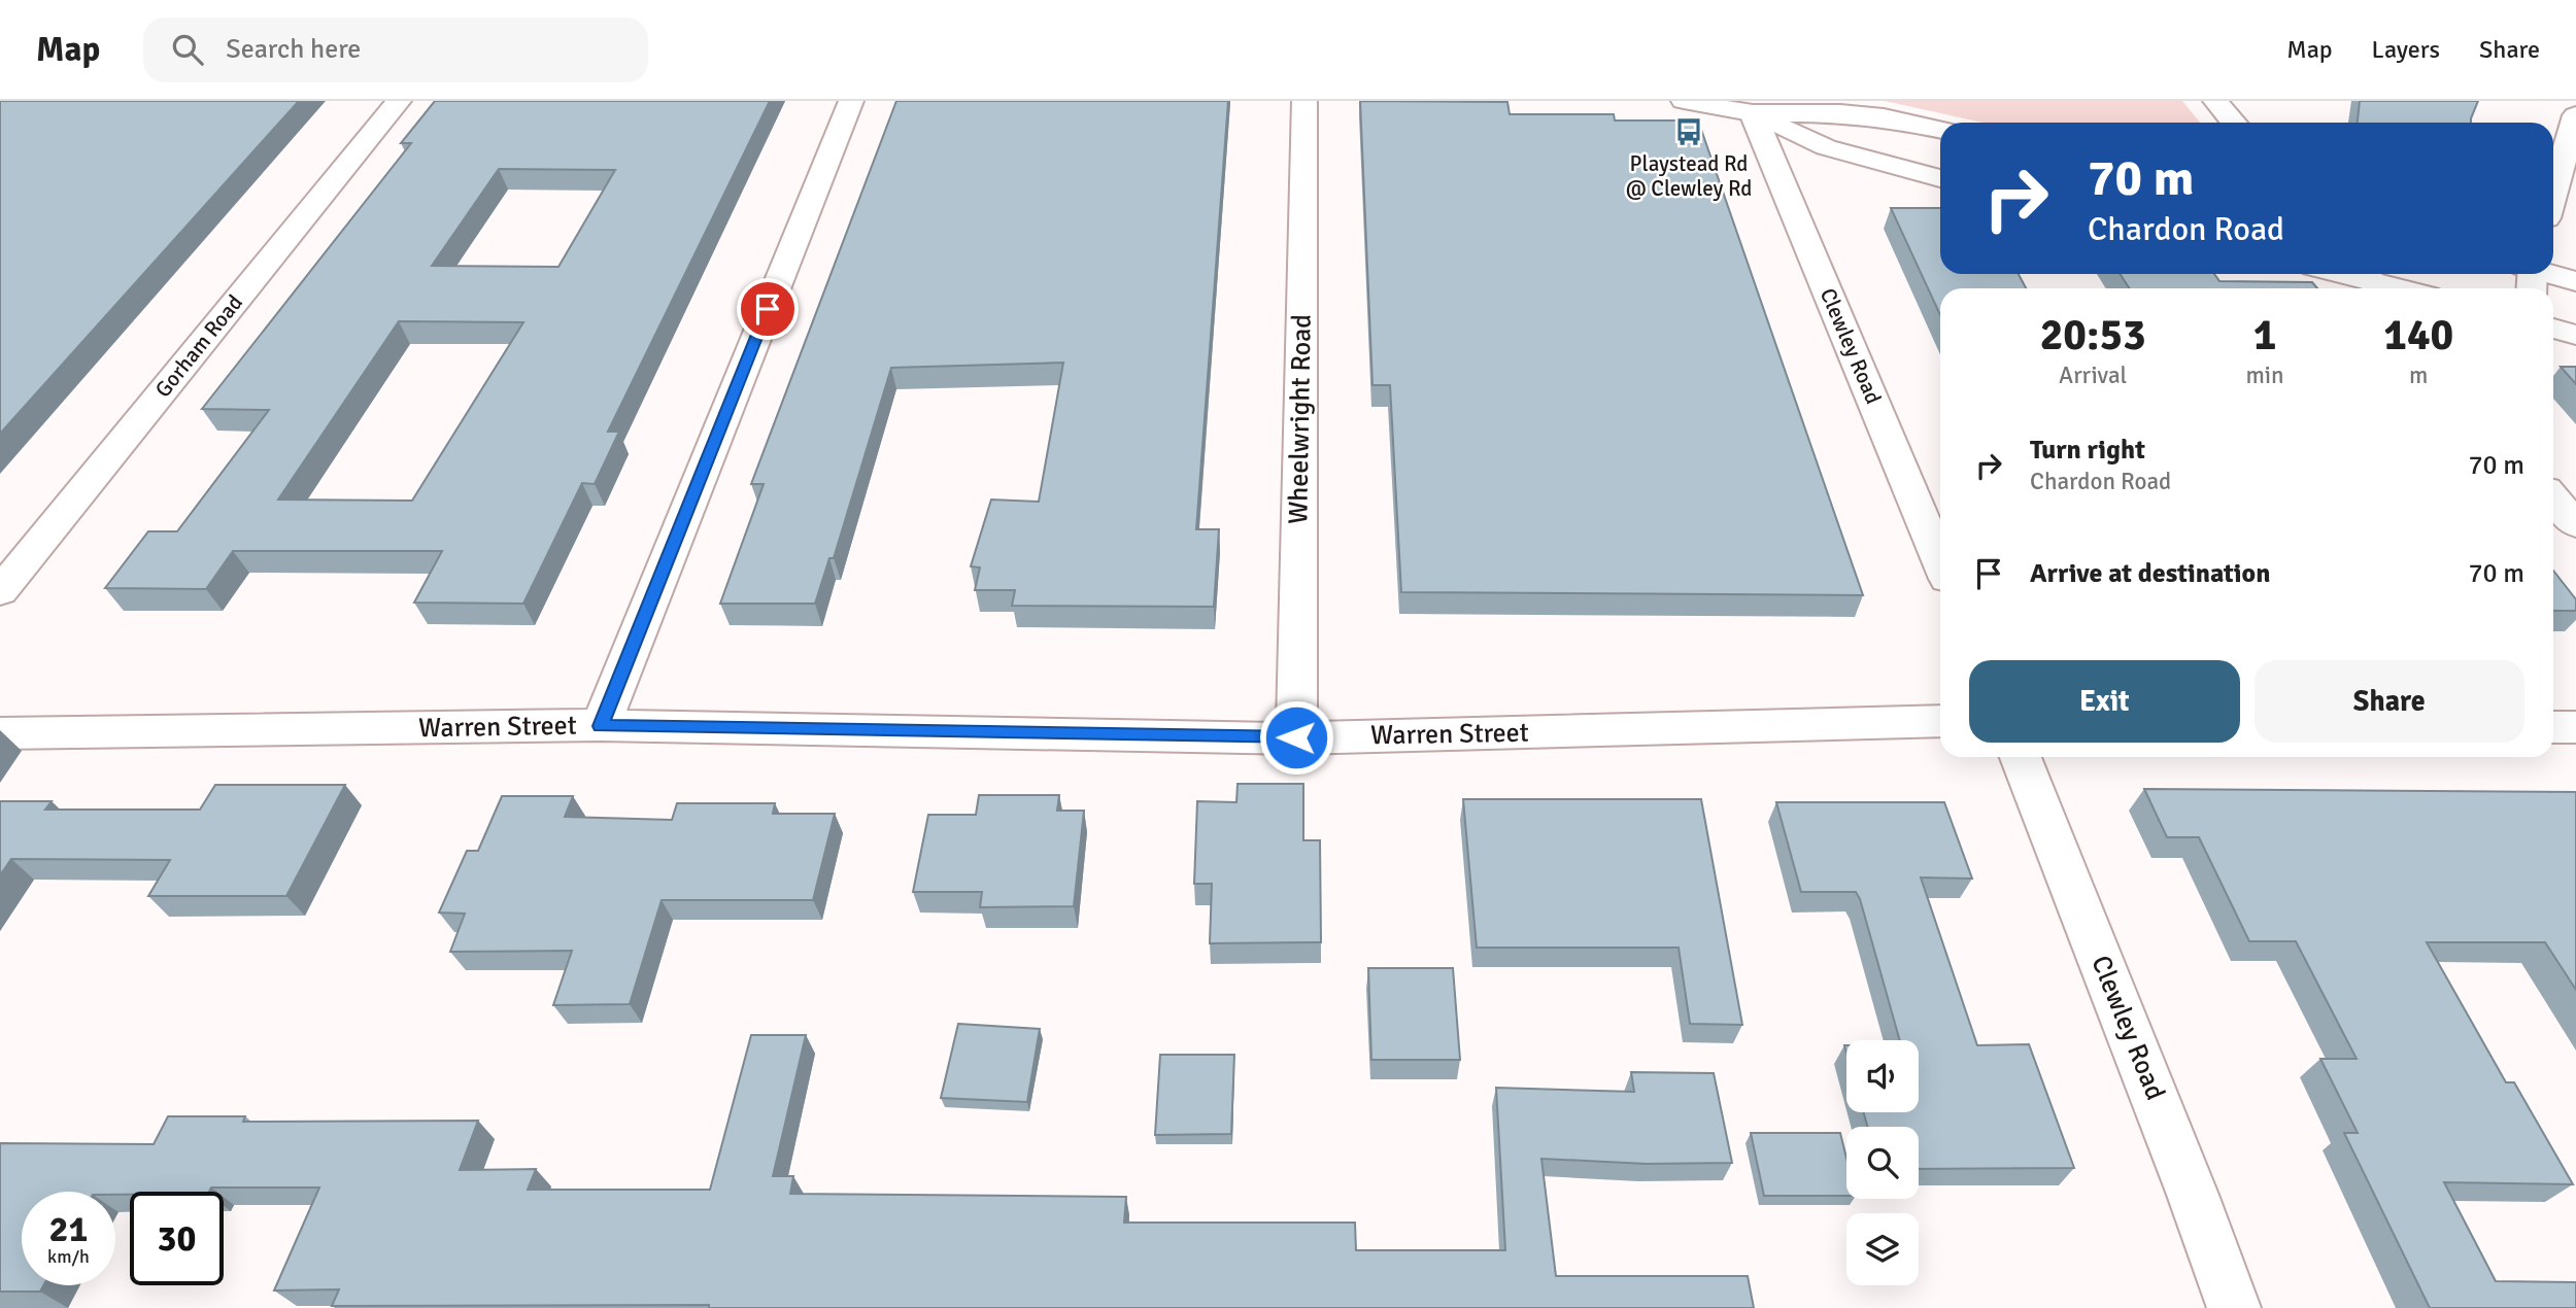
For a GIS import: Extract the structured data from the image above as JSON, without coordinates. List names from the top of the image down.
{
  "streets": {
    "street": [
      "Gorham Road",
      "Clewley Road",
      "Wheelwright Road",
      "Warren Street"
    ]
  },
  "crossings": [
    ["Wheelwright Road", "Warren Street"]
  ],
  "places": {
    "bus stop": ["Playstead Rd @ Clewley Rd"]
  },
  "page": {
    "header": "Map",
    "search": "Search here",
    "nav": ["Map", "Layers", "Share"],
    "turn": ["70 m", "Chardon Road"],
    "eta": [
      "20:53",
      "Arrival",
      "1",
      "min",
      "140",
      "m"
    ],
    "list": [
      {
        "name": "Turn right",
        "note": "Chardon Road",
        "value": "70 m"
      },
      {
        "name": "Arrive at destination",
        "value": "70 m"
      }
    ],
    "buttons": ["Exit", "Share"],
    "speed": "21 km/h",
    "limit": "30"
  }
}
